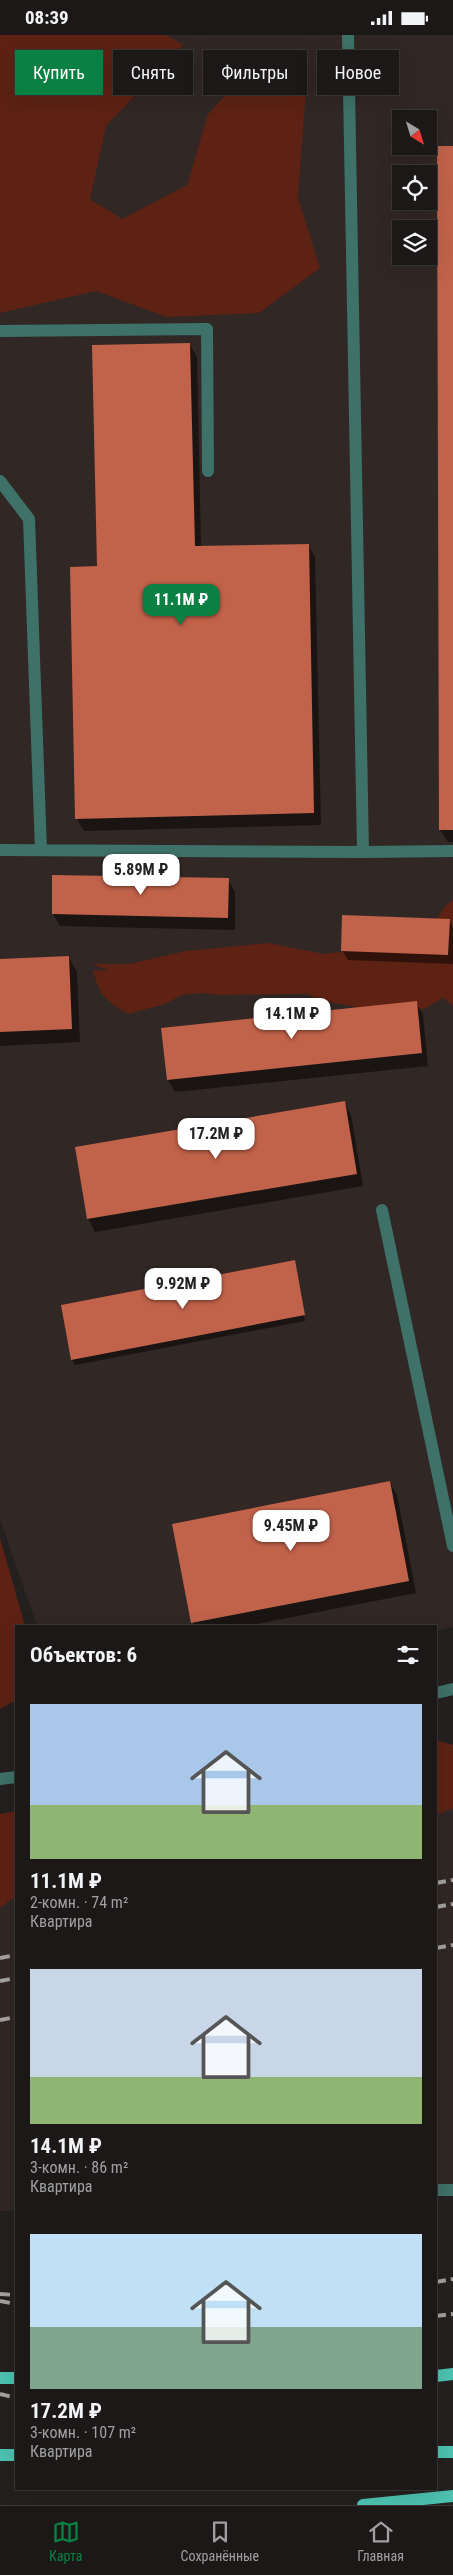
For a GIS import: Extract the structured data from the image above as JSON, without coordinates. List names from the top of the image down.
{
  "north": "bottom right",
  "page": {
    "status": "08:39",
    "chip": [
      "Купить",
      "Снять",
      "Фильтры",
      "Новое"
    ],
    "price": [
      "11.1M ₽",
      "5.89M ₽",
      "14.1M ₽",
      "17.2M ₽",
      "9.92M ₽",
      "9.45M ₽"
    ],
    "heading": "Объектов: 6",
    "list": [
      {
        "name": "11.1M ₽",
        "note": "2-комн. · 74 m² · Квартира"
      },
      {
        "name": "14.1M ₽",
        "note": "3-комн. · 86 m² · Квартира"
      },
      {
        "name": "17.2M ₽",
        "note": "3-комн. · 107 m² · Квартира"
      }
    ],
    "tabs": ["Карта", "Сохранённые", "Главная"]
  }
}
